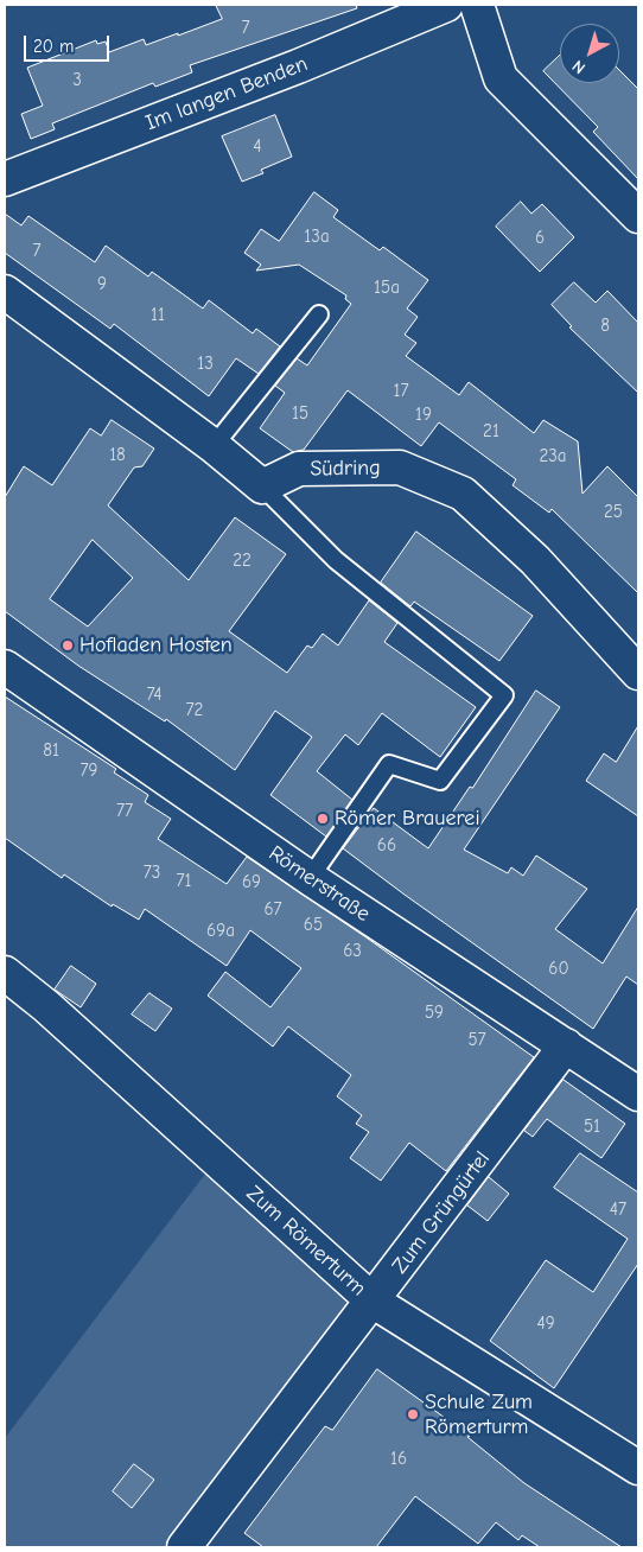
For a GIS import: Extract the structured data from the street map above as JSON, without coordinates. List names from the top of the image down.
{
  "streets": {
    "street": [
      "Im langen Benden",
      "Südring",
      "Römerstraße",
      "Zum Grüngürtel",
      "Zum Römerturm"
    ]
  },
  "crossings": [
    ["Römerstraße", "Zum Grüngürtel"],
    ["Zum Grüngürtel", "Zum Römerturm"]
  ],
  "places": ["Hofladen Hosten", "Römer Brauerei", "Schule Zum Römerturm"],
  "house_numbers": [
    "7",
    "3",
    "4",
    "13a",
    "6",
    "7",
    "9",
    "15a",
    "11",
    "8",
    "13",
    "17",
    "15",
    "19",
    "21",
    "18",
    "23a",
    "25",
    "22",
    "74",
    "72",
    "81",
    "79",
    "77",
    "66",
    "73",
    "71",
    "69",
    "67",
    "65",
    "69a",
    "63",
    "60",
    "59",
    "57",
    "51",
    "47",
    "49",
    "16"
  ],
  "scale_bar": "20 m",
  "north": "bottom left"
}
